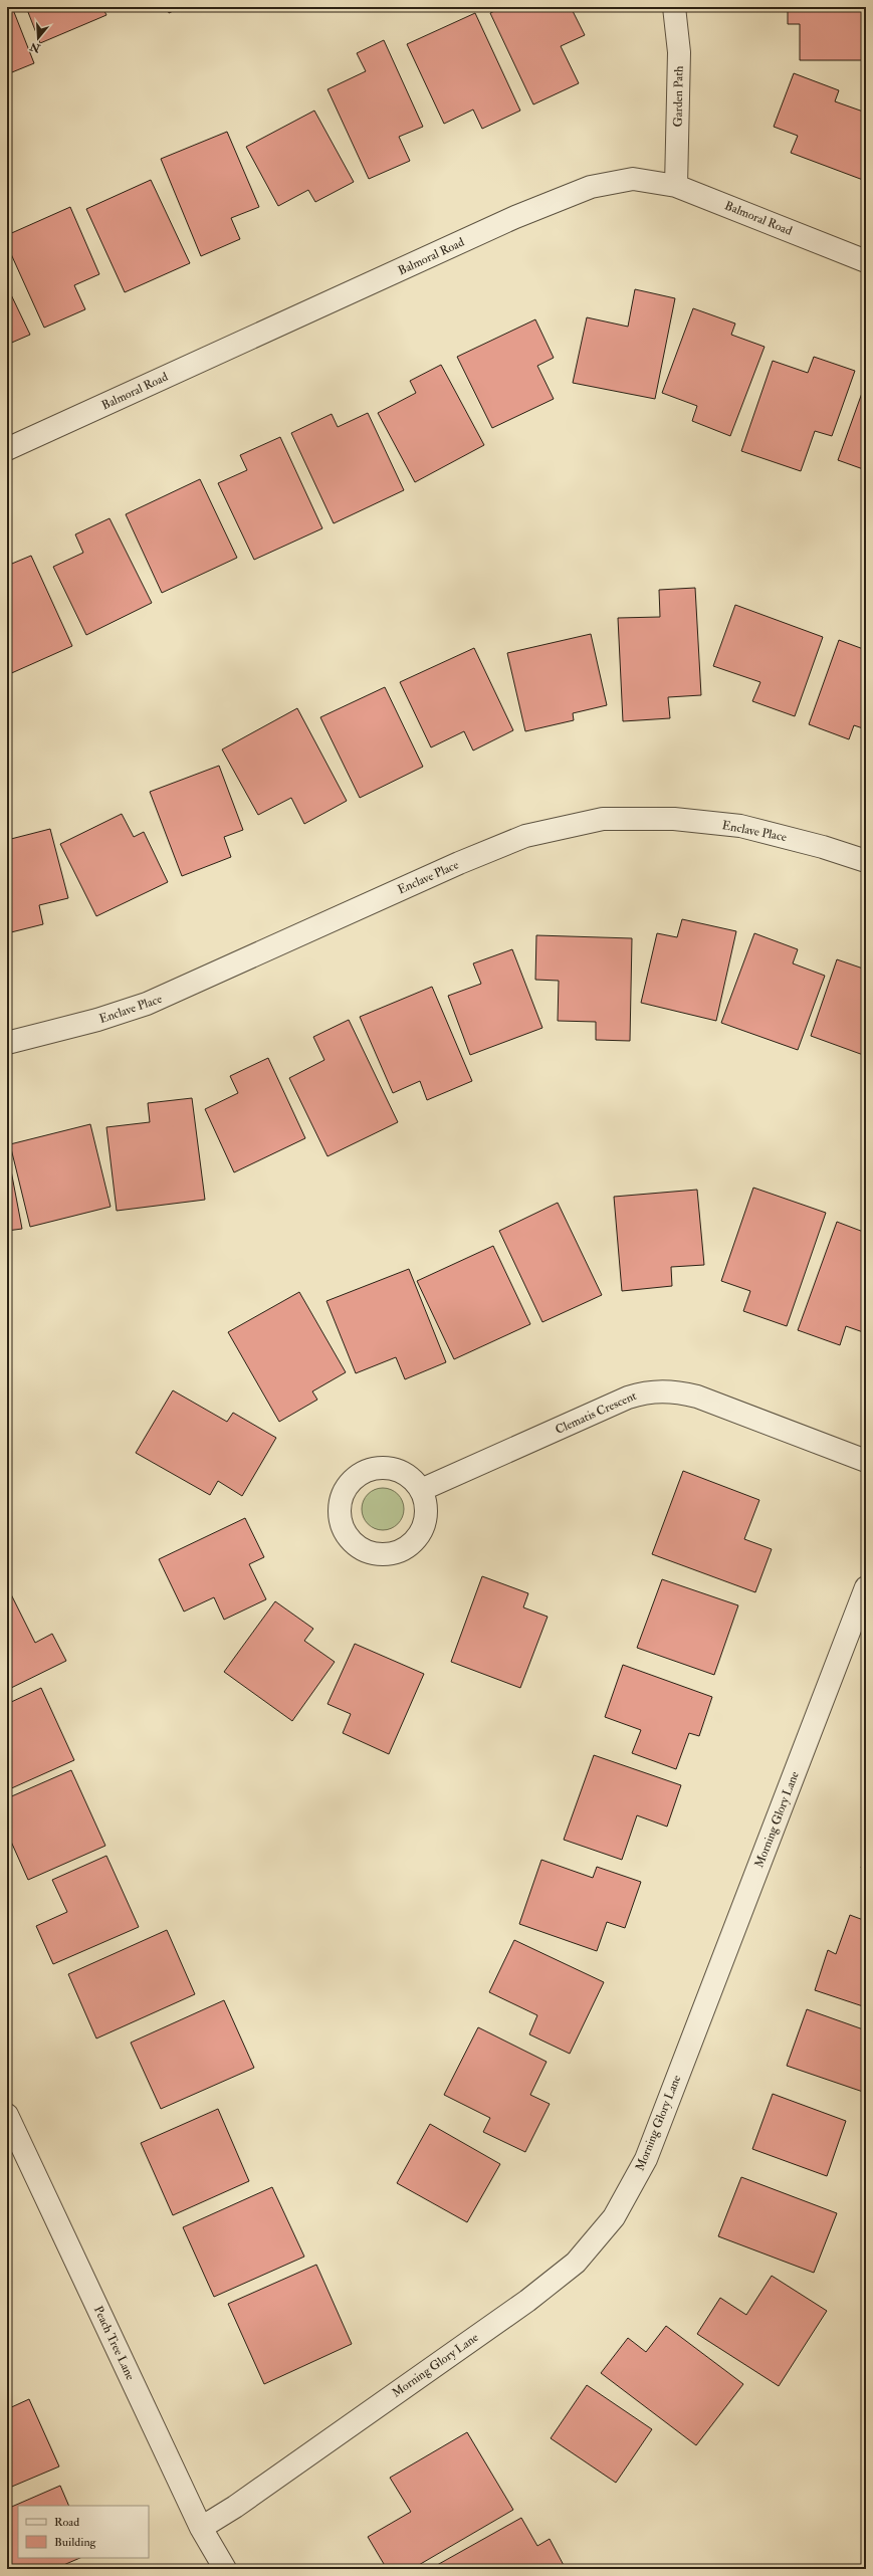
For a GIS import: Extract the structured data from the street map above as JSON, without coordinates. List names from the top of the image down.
{
  "streets": {
    "street": [
      "Garden Path",
      "Balmoral Road",
      "Enclave Place",
      "Clematis Crescent",
      "Morning Glory Lane",
      "Peach Tree Lane"
    ]
  },
  "crossings": [
    ["Garden Path", "Balmoral Road"],
    ["Morning Glory Lane", "Peach Tree Lane"]
  ],
  "legend": ["Road", "Building"],
  "north": "bottom"
}
